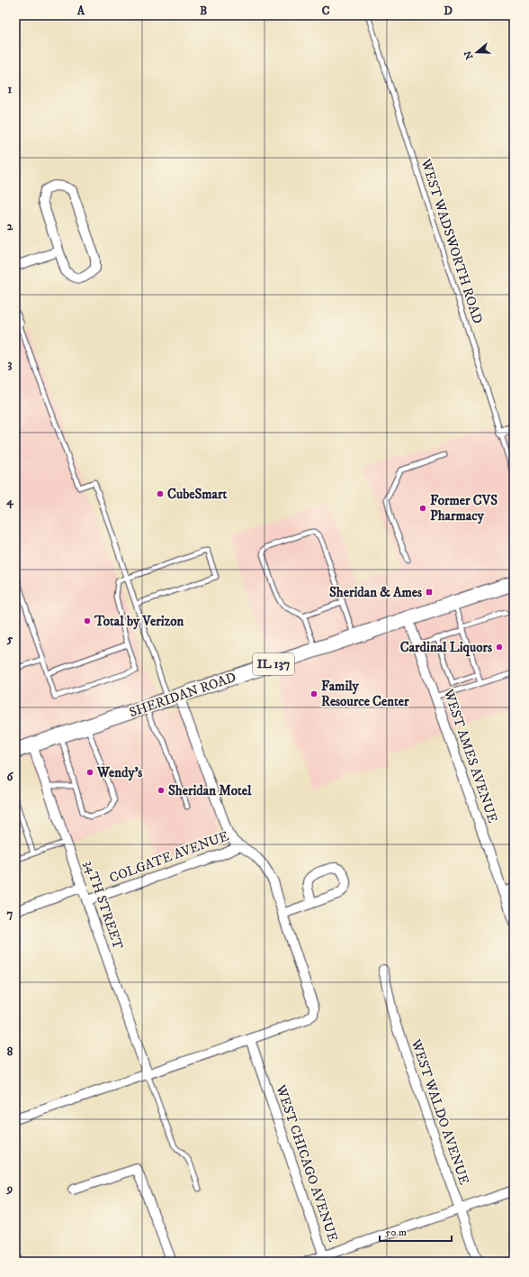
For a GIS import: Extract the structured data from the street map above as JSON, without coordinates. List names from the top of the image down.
{
  "streets": {
    "main road": ["IL 137", "SHERIDAN ROAD"],
    "street": [
      "WEST AMES AVENUE",
      "COLGATE AVENUE",
      "34TH STREET",
      "WEST WALDO AVENUE",
      "WEST CHICAGO AVENUE"
    ],
    "lane": ["WEST WADSWORTH ROAD"]
  },
  "crossings": [
    ["SHERIDAN ROAD", "WEST AMES AVENUE"],
    ["SHERIDAN ROAD", "34TH STREET"],
    ["COLGATE AVENUE", "34TH STREET"]
  ],
  "places": {
    "other": [
      "CubeSmart",
      "Former CVS Pharmacy",
      "Total by Verizon",
      "Cardinal Liquors",
      "Family Resource Center",
      "Wendy's",
      "Sheridan Motel"
    ],
    "transit": ["Sheridan & Ames"]
  },
  "scale_bar": "50 m",
  "north": "left",
  "grid": {
    "columns": [
      "A",
      "B",
      "C",
      "D"
    ],
    "rows": [
      "1",
      "2",
      "3",
      "4",
      "5",
      "6",
      "7",
      "8",
      "9"
    ]
  }
}
